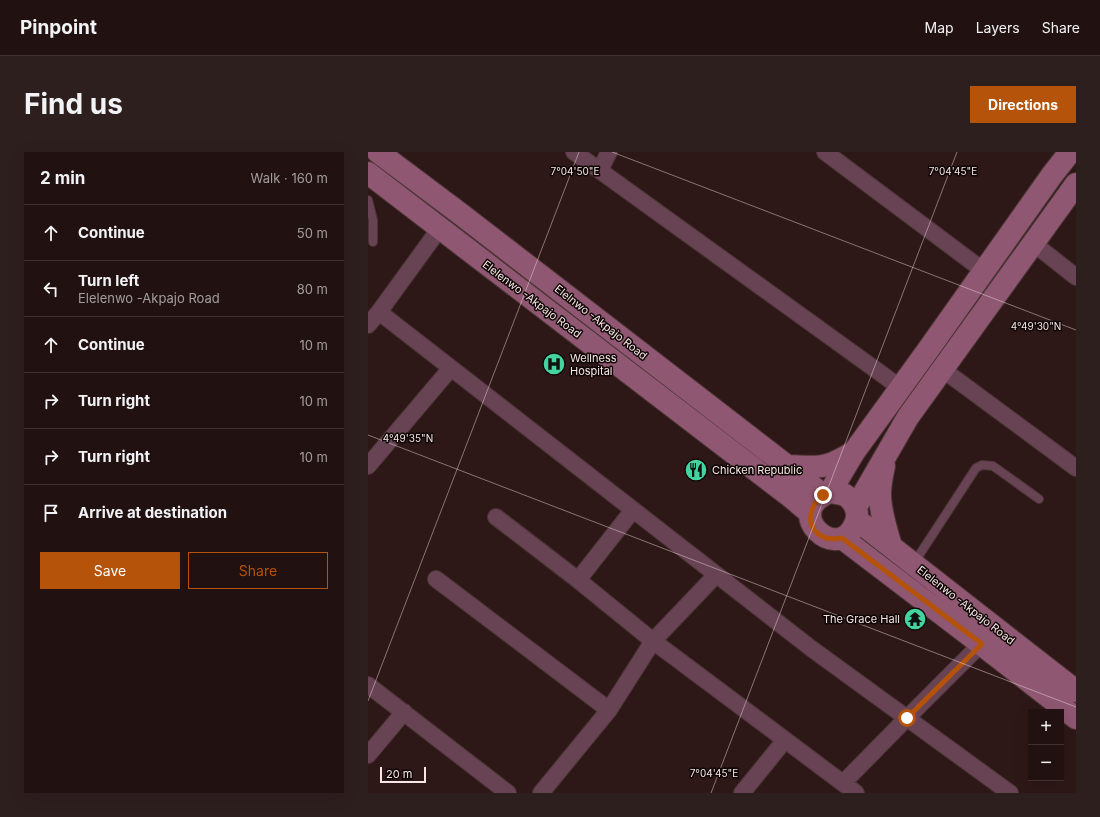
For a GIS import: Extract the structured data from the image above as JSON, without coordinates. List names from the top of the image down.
{
  "streets": {
    "main road": ["Elelenwo -Akpajo Road", "Elelnwo -Akpajo Road"]
  },
  "crossings": [
    ["Elelenwo -Akpajo Road", "Elelnwo -Akpajo Road"]
  ],
  "places": {
    "hospital": ["Wellness Hospital"],
    "restaurant": ["Chicken Republic"],
    "temple": ["The Grace Hall"]
  },
  "scale_bar": "20 m",
  "page": {
    "header": "Pinpoint",
    "nav": ["Map", "Layers", "Share"],
    "buttons": [
      "Directions",
      ["Save", "Share"]
    ],
    "title": "Find us",
    "heading": ["2 min", "Walk · 160 m"],
    "list": [
      ["Continue", "50 m"],
      ["Turn left", "Elelenwo -Akpajo Road", "80 m"],
      ["Continue", "10 m"],
      ["Turn right", "10 m"],
      ["Turn right", "10 m"],
      "Arrive at destination"
    ],
    "map_buttons": ["+", "−"],
    "scale": "20 m"
  },
  "coordinates": [
    "7°04'50\"E",
    "7°04'45\"E",
    "4°49'30\"N",
    "4°49'35\"N"
  ]
}
